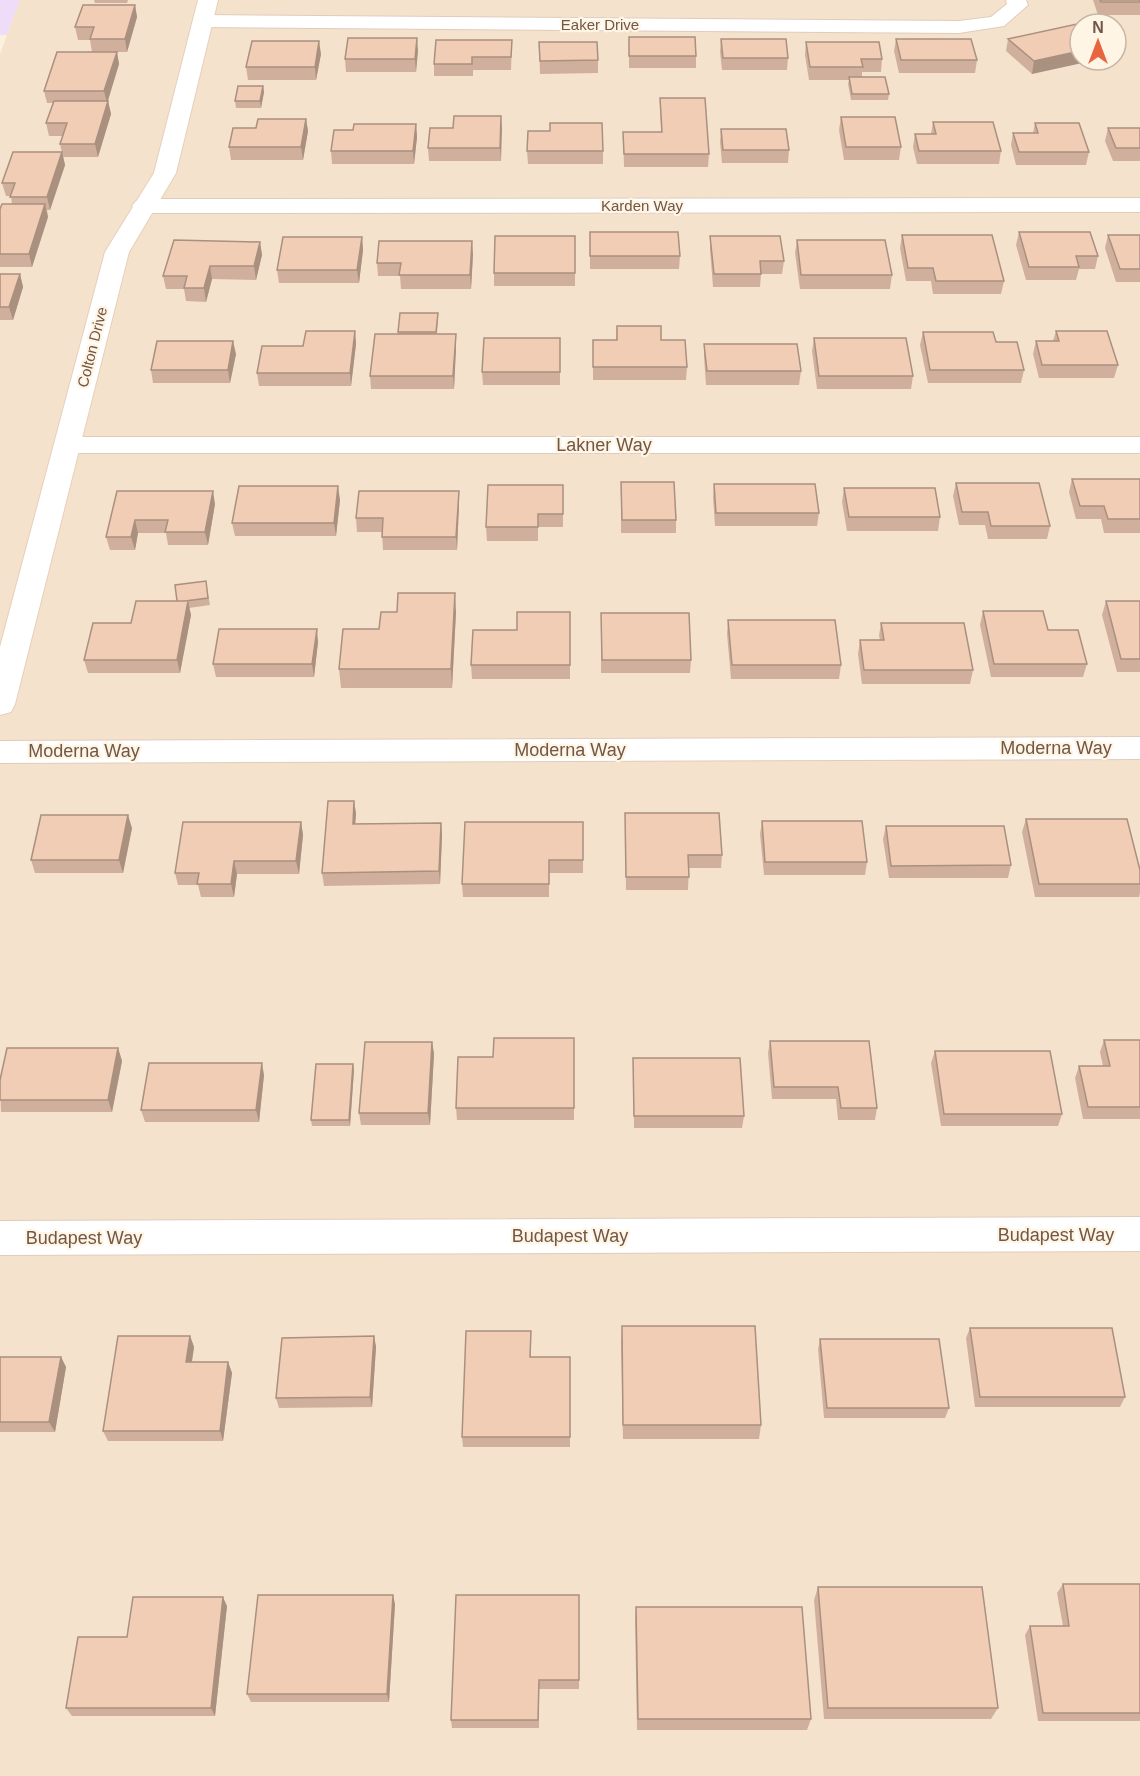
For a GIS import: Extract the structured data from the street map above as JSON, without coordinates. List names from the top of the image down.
{
  "streets": {
    "street": [
      "Eaker Drive",
      "Karden Way",
      "Colton Drive",
      "Lakner Way",
      "Moderna Way",
      "Budapest Way"
    ]
  },
  "crossings": [
    ["Eaker Drive", "Colton Drive"],
    ["Karden Way", "Colton Drive"],
    ["Colton Drive", "Lakner Way"]
  ],
  "north": "top"
}
